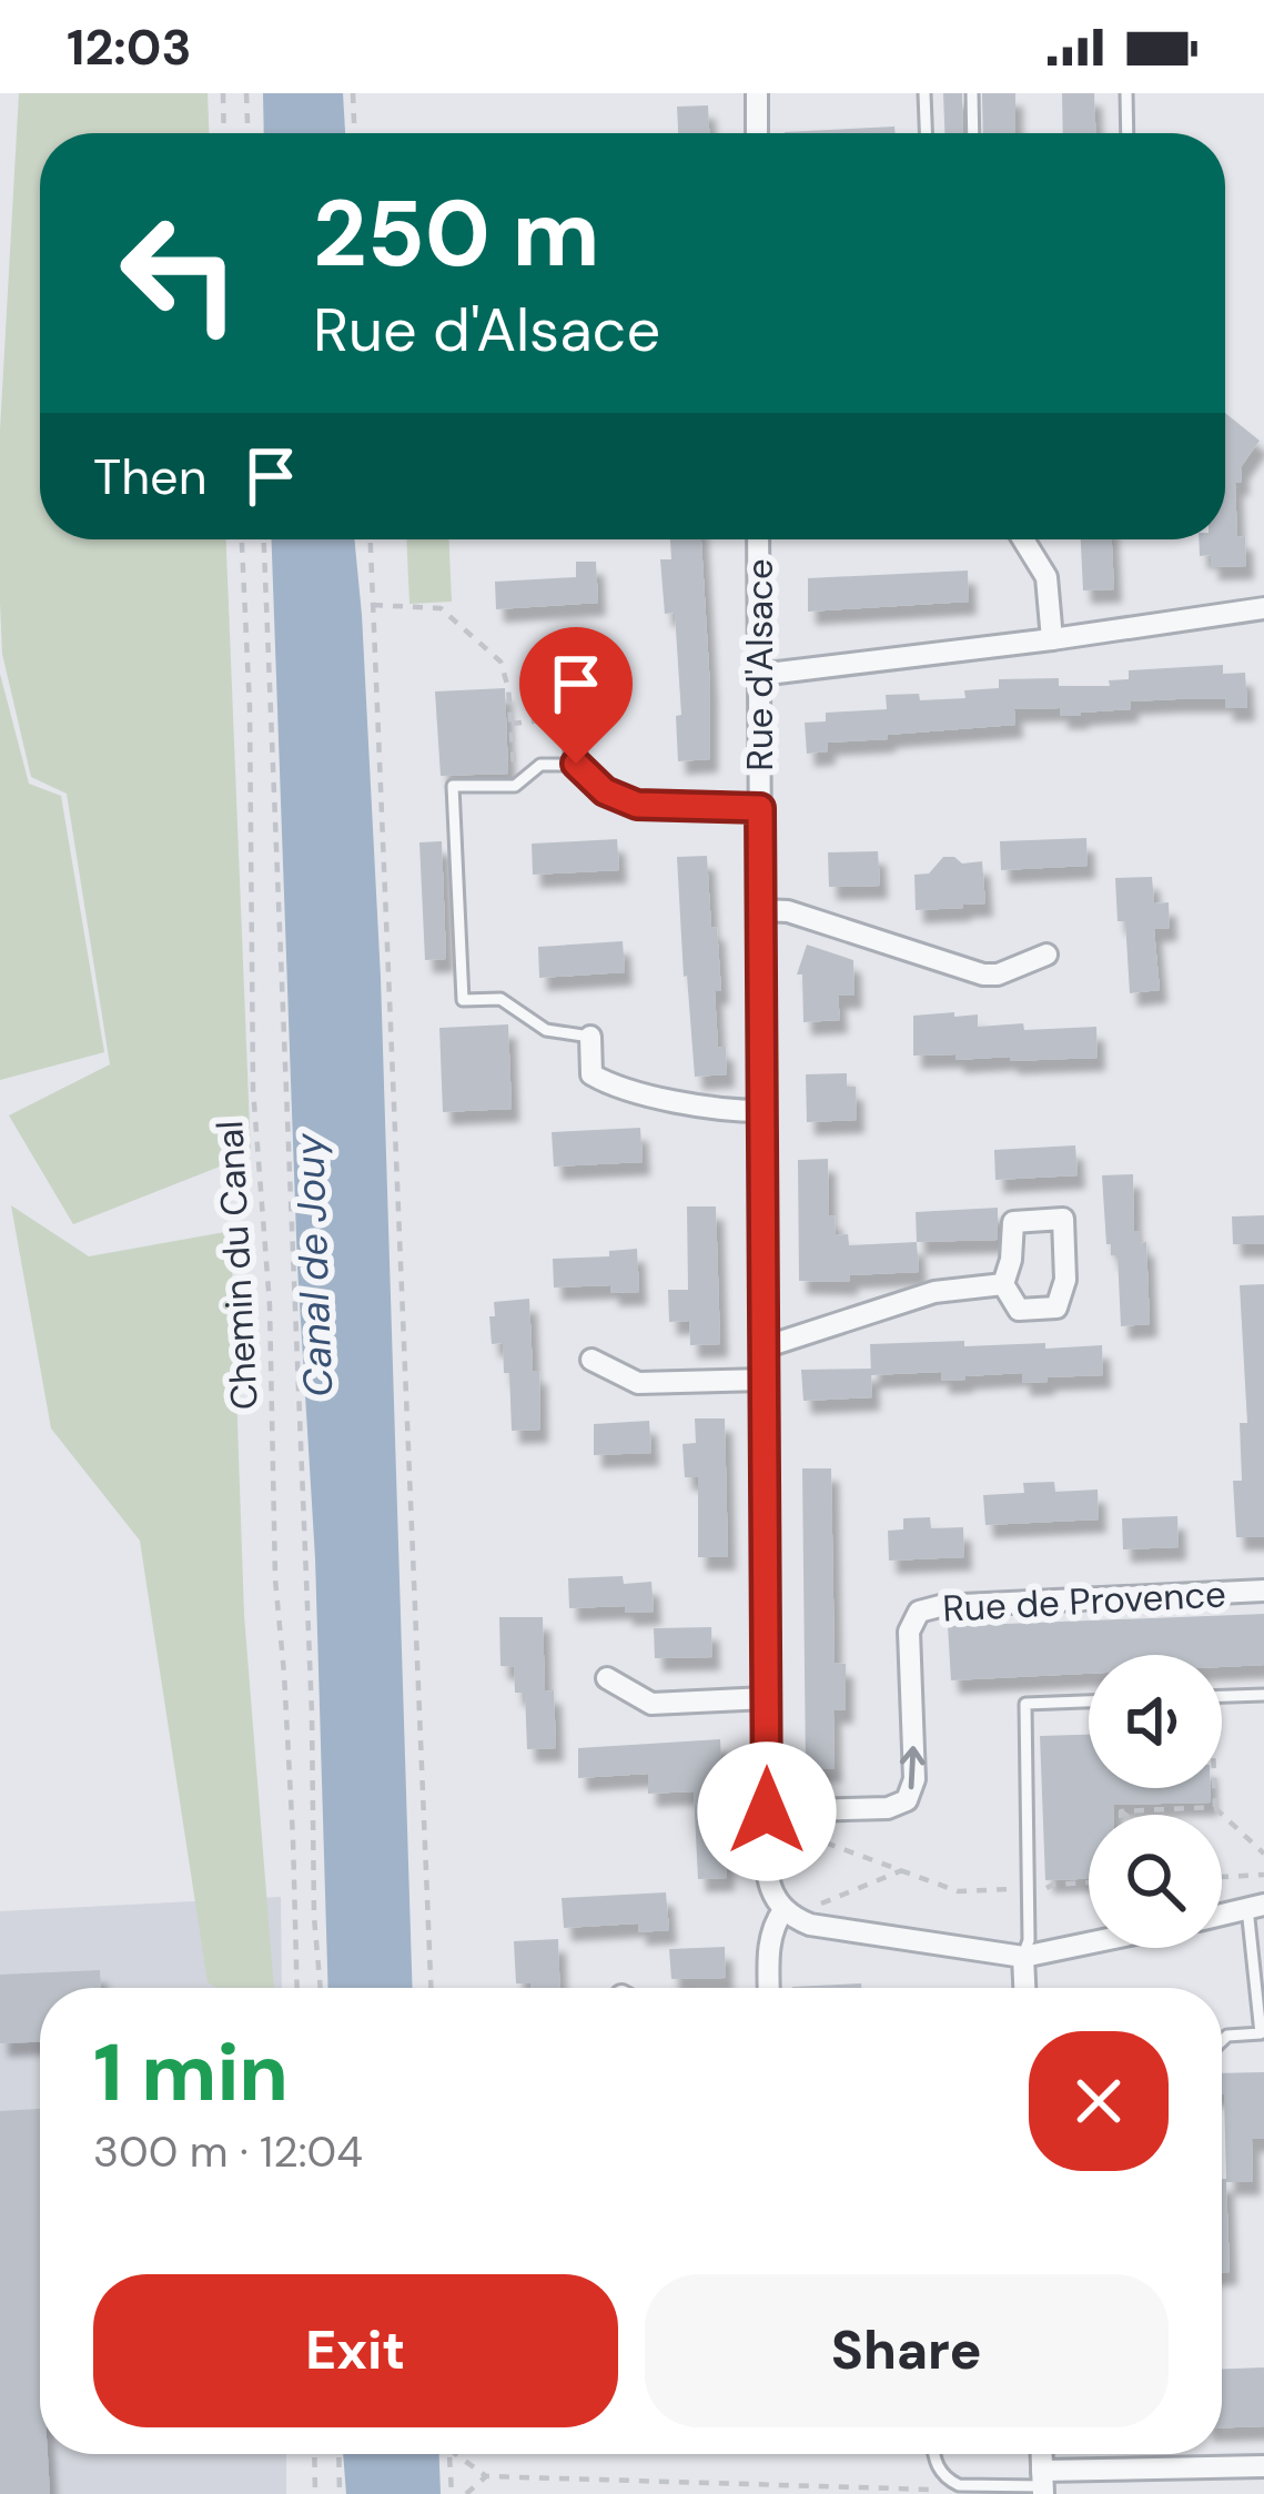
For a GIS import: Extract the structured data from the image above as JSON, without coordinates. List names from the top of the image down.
{
  "streets": {
    "street": ["Rue d'Alsace", "Rue de Provence"],
    "path": ["Chemin du Canal"]
  },
  "crossings": [
    ["Rue d'Alsace", "Rue de Provence"]
  ],
  "water": ["Canal de Jouy"],
  "page": {
    "status": "12:03",
    "turn": ["250 m", "Rue d'Alsace"],
    "then": "Then",
    "heading": ["1 min", "300 m · 12:04"],
    "buttons": ["Exit", "Share"]
  }
}
